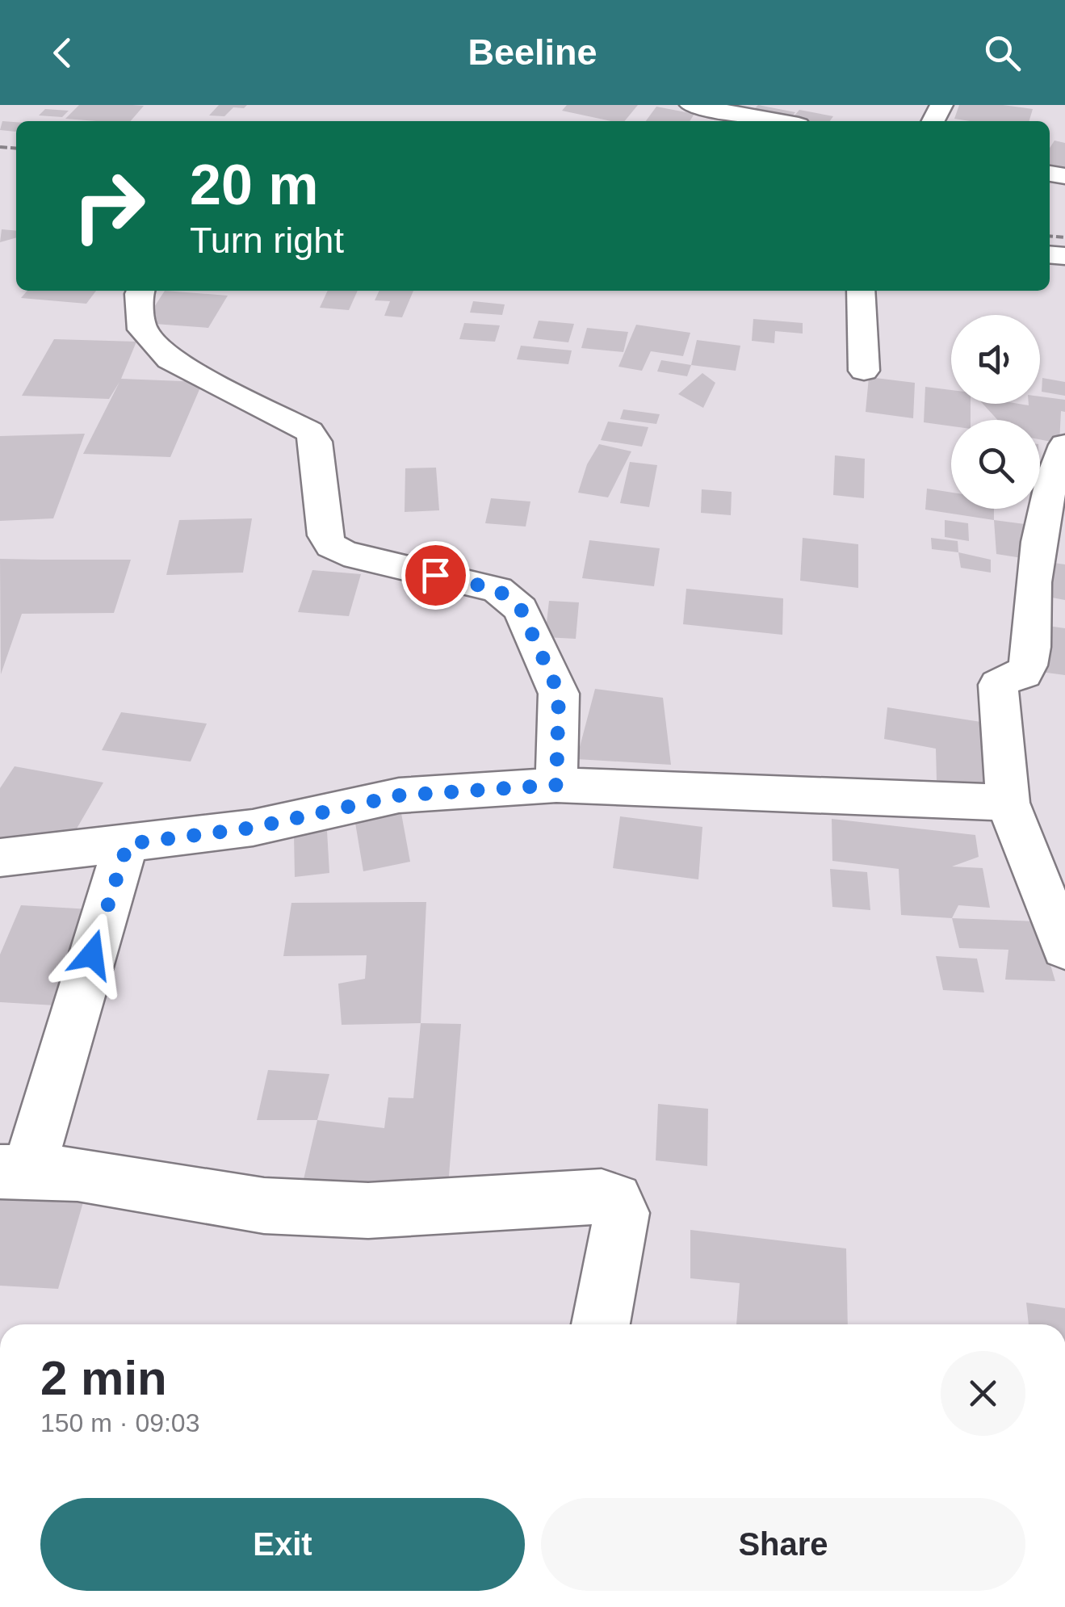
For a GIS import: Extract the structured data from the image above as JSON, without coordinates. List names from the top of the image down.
{
  "page": {
    "header": "Beeline",
    "turn": ["20 m", "Turn right"],
    "heading": ["2 min", "150 m · 09:03"],
    "buttons": ["Exit", "Share"]
  }
}
